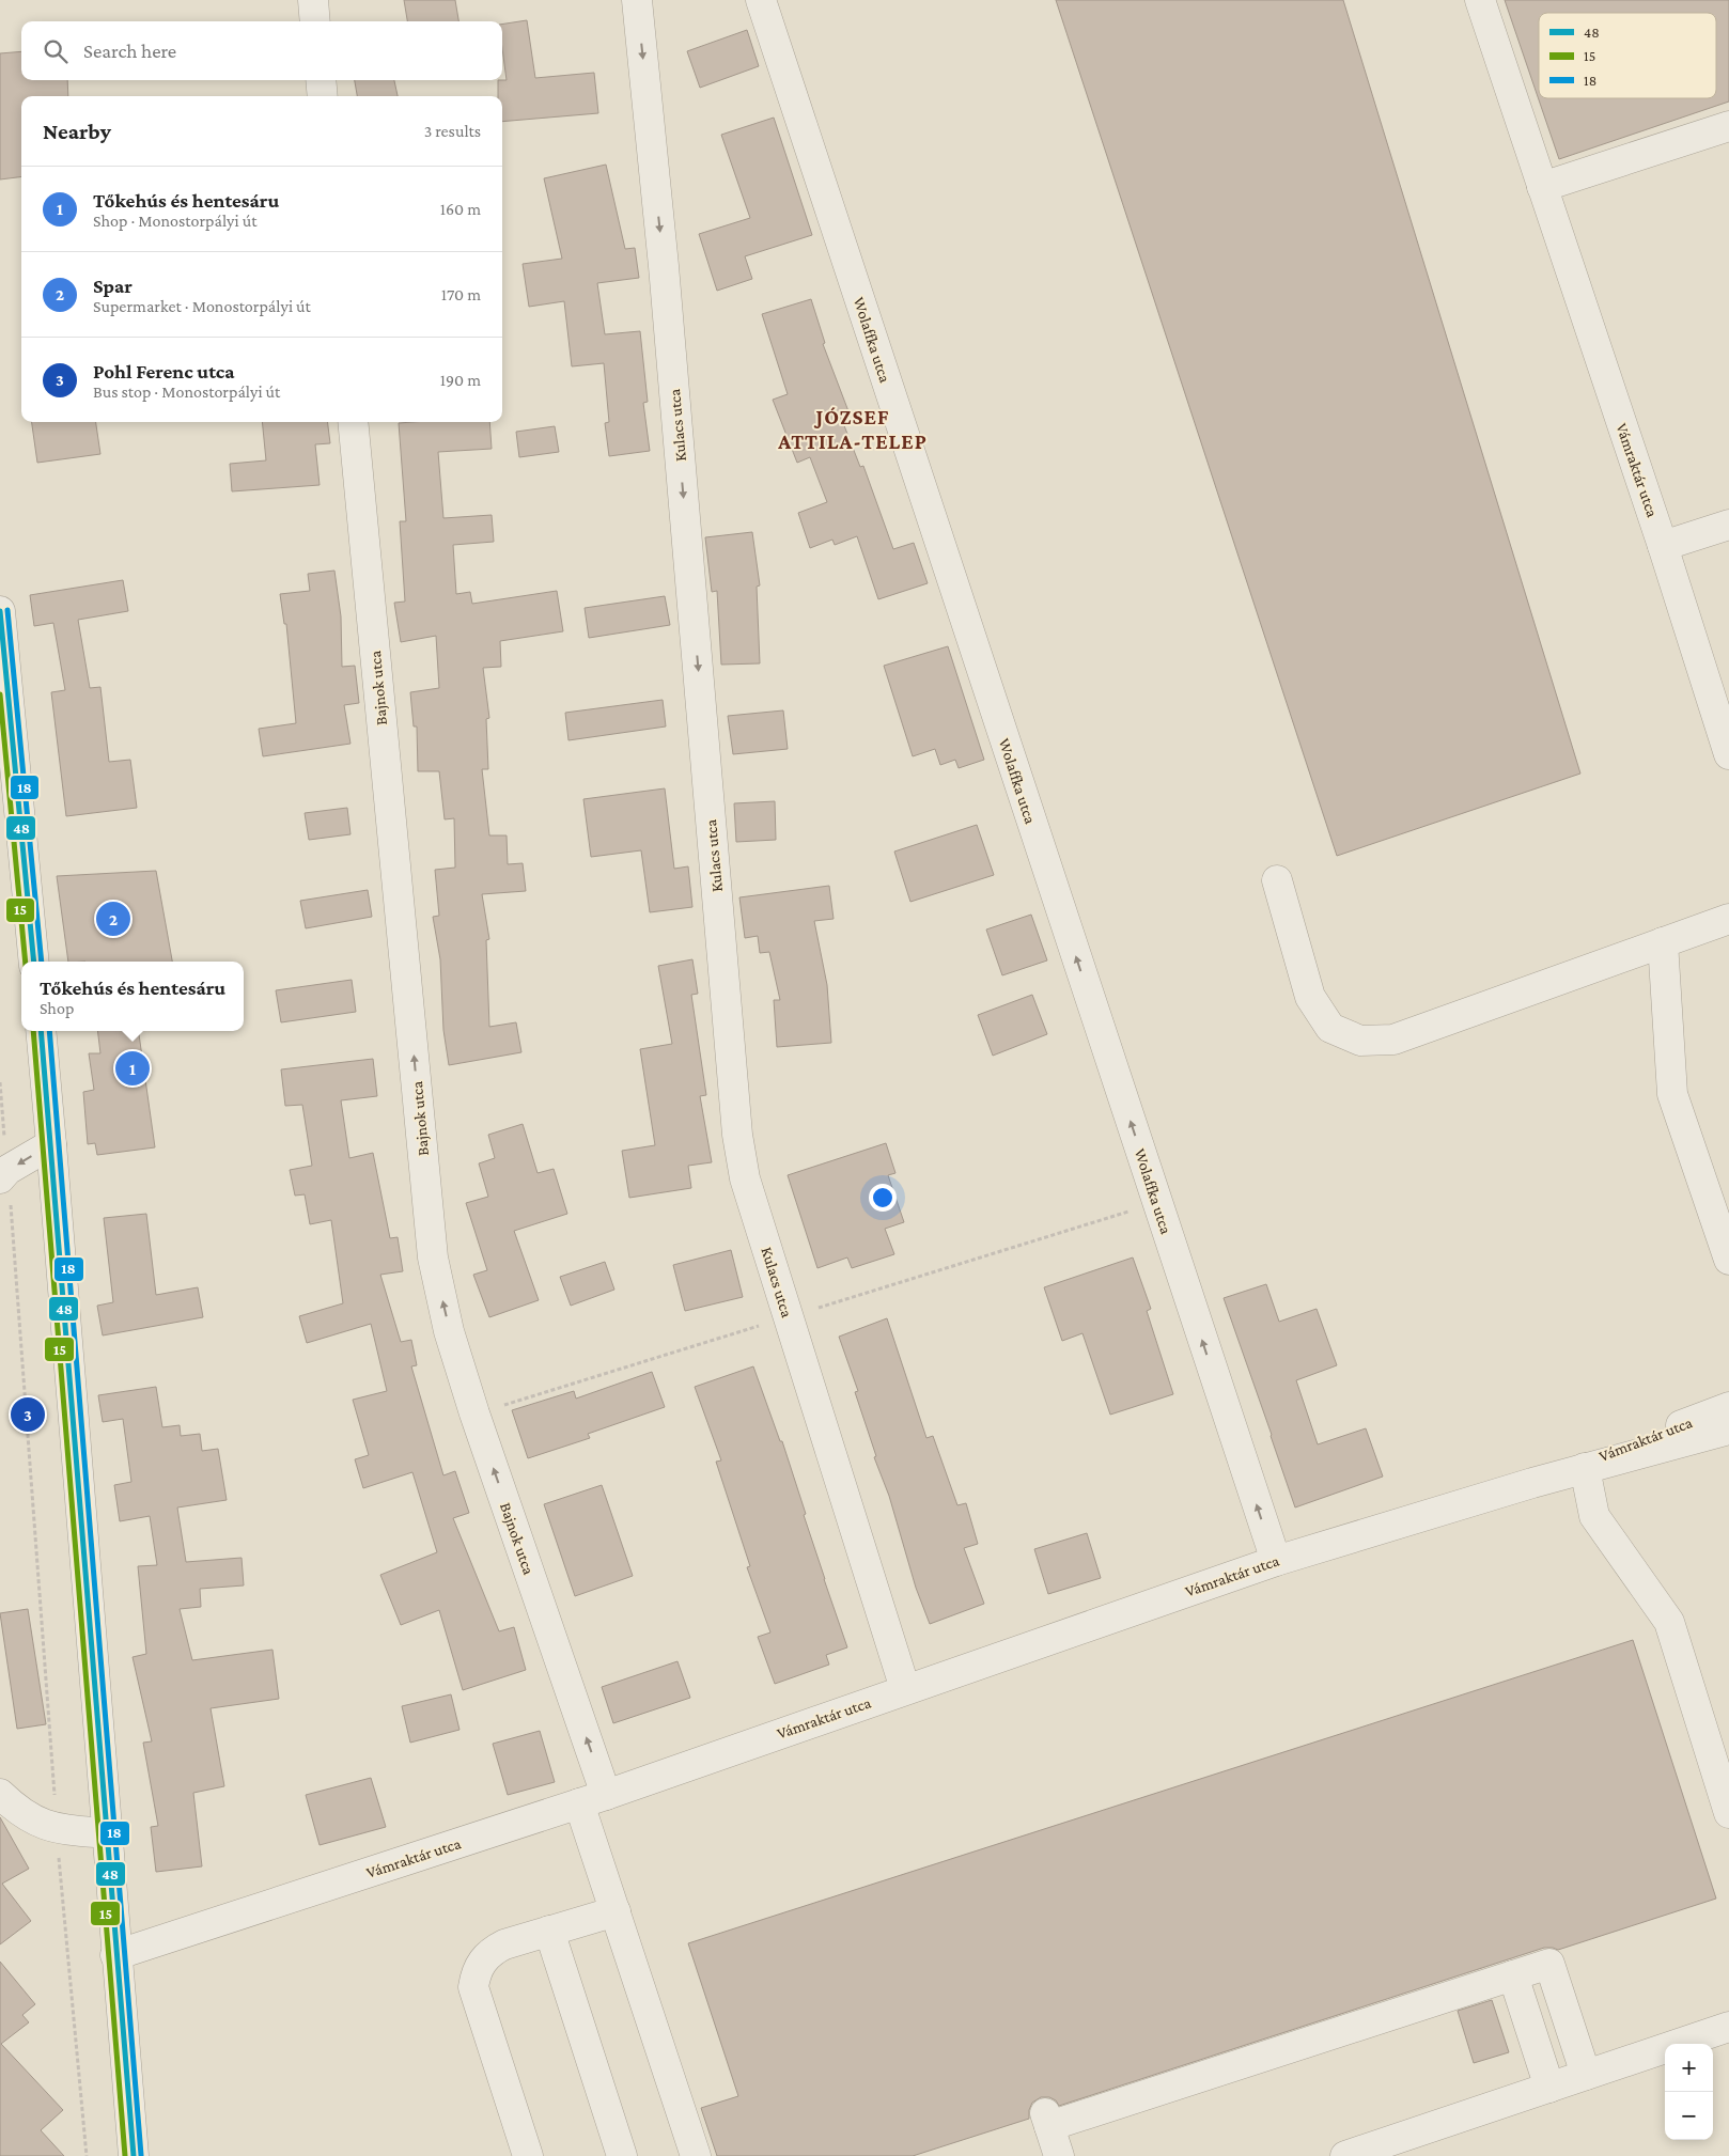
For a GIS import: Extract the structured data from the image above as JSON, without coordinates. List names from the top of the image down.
{
  "streets": {
    "street": [
      "Wolaffka utca",
      "Kulacs utca",
      "Vámraktár utca",
      "Bajnok utca"
    ]
  },
  "crossings": [
    ["Wolaffka utca", "Vámraktár utca"],
    ["Kulacs utca", "Vámraktár utca"],
    ["Vámraktár utca", "Bajnok utca"]
  ],
  "one_way": ["Wolaffka utca", "Kulacs utca", "Bajnok utca"],
  "districts": ["JÓZSEF ATTILA-TELEP"],
  "lines": ["transit line 18", "transit line 48", "transit line 15"],
  "legend": ["48", "15", "18"],
  "page": {
    "search": "Search here",
    "heading": ["Nearby", "3 results"],
    "list": [
      {
        "mark": "1",
        "name": "Tőkehús és hentesáru",
        "note": "Shop · Monostorpályi út",
        "value": "160 m"
      },
      {
        "mark": "2",
        "name": "Spar",
        "note": "Supermarket · Monostorpályi út",
        "value": "170 m"
      },
      {
        "mark": "3",
        "name": "Pohl Ferenc utca",
        "note": "Bus stop · Monostorpályi út",
        "value": "190 m"
      }
    ],
    "pins": ["2", "1", "3"],
    "popup": ["Tőkehús és hentesáru", "Shop"],
    "map_buttons": ["+", "−"]
  }
}
